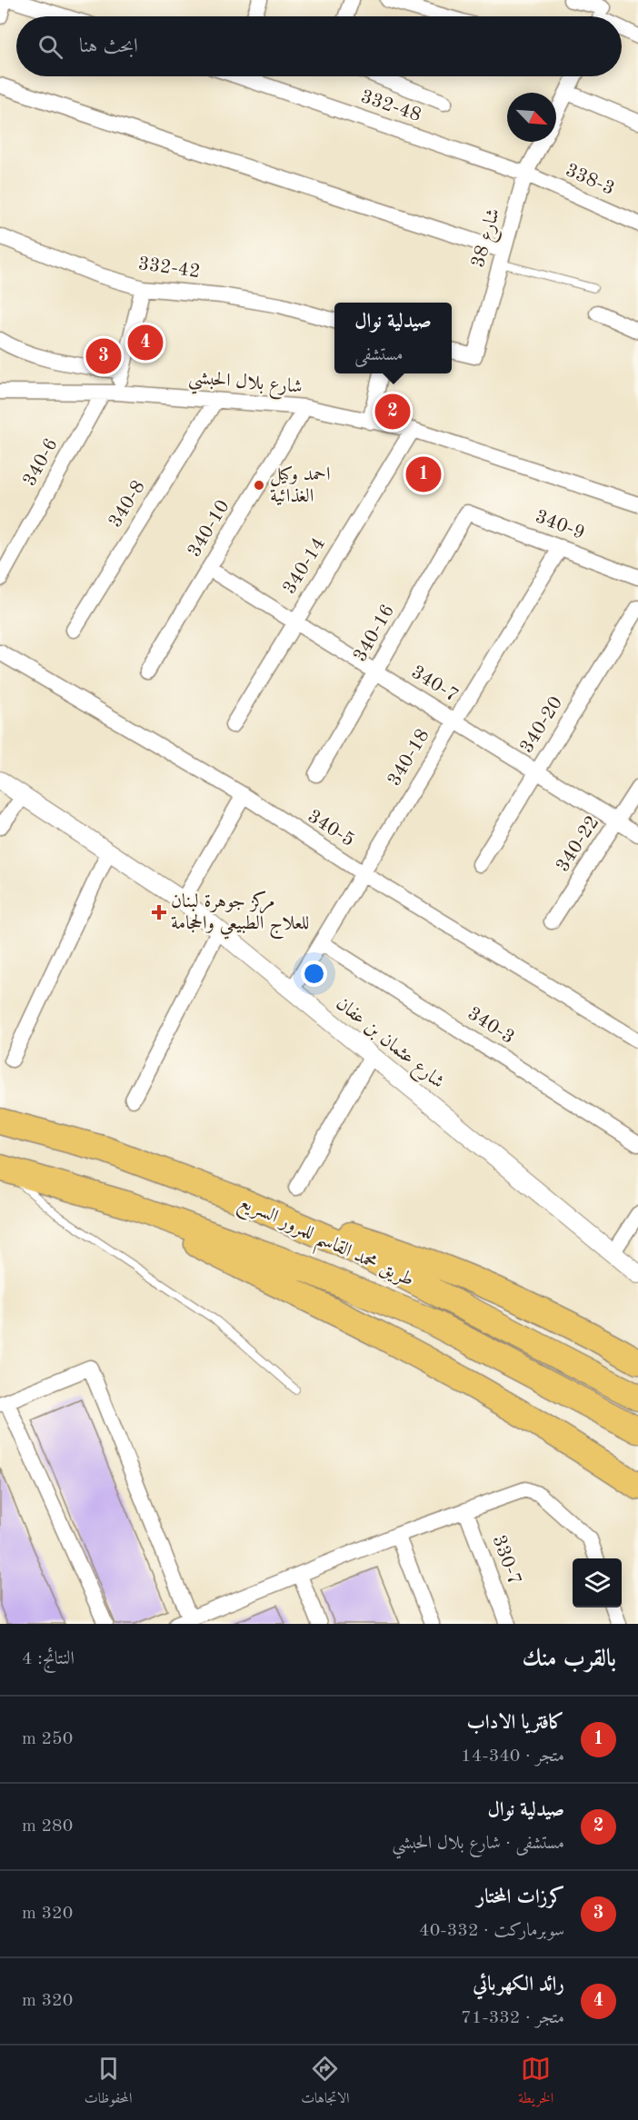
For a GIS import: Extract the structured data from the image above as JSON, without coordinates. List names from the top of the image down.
{
  "streets": {
    "highway": ["طريق محمد القاسم للمرور السريع"],
    "street": [
      "332-48",
      "338-3",
      "شارع 38",
      "332-42",
      "شارع بلال الحبشي",
      "340-6",
      "340-8",
      "340-9",
      "340-10",
      "340-14",
      "340-16",
      "340-7",
      "340-20",
      "340-18",
      "340-5",
      "340-22",
      "340-3",
      "شارع عثمان بن عفان",
      "330-7"
    ]
  },
  "crossings": [
    ["332-48", "338-3"],
    ["332-48", "شارع 38"],
    ["338-3", "شارع 38"],
    ["شارع بلال الحبشي", "340-6"],
    ["شارع بلال الحبشي", "340-8"],
    ["شارع بلال الحبشي", "340-10"],
    ["شارع بلال الحبشي", "340-14"],
    ["340-9", "340-16"],
    ["340-9", "340-18"],
    ["340-10", "340-7"],
    ["340-14", "340-7"],
    ["340-16", "340-7"],
    ["340-7", "340-20"],
    ["340-7", "340-18"],
    ["340-7", "340-22"],
    ["340-18", "340-5"],
    ["340-18", "340-3"],
    ["340-18", "شارع عثمان بن عفان"]
  ],
  "places": {
    "other": ["احمد وكيل الغذائية"],
    "health": ["مركز جوهرة لبنان للعلاج الطبيعي والحجامة"]
  },
  "north": "bottom right",
  "page": {
    "search": "ابحث هنا",
    "popup": ["صيدلية نوال", "مستشفى"],
    "pins": [
      "4",
      "3",
      "2",
      "1"
    ],
    "heading": ["بالقرب منك", "النتائج: 4"],
    "list": [
      {
        "mark": "1",
        "name": "كافتريا الاداب",
        "note": "متجر · 340-14",
        "value": "250 m"
      },
      {
        "mark": "2",
        "name": "صيدلية نوال",
        "note": "مستشفى · شارع بلال الحبشي",
        "value": "280 m"
      },
      {
        "mark": "3",
        "name": "كرزات المختار",
        "note": "سوبرماركت · 332-40",
        "value": "320 m"
      },
      {
        "mark": "4",
        "name": "رائد الكهربائي",
        "note": "متجر · 332-71",
        "value": "320 m"
      }
    ],
    "nav": ["الخريطة", "الاتجاهات", "المحفوظات"]
  }
}
